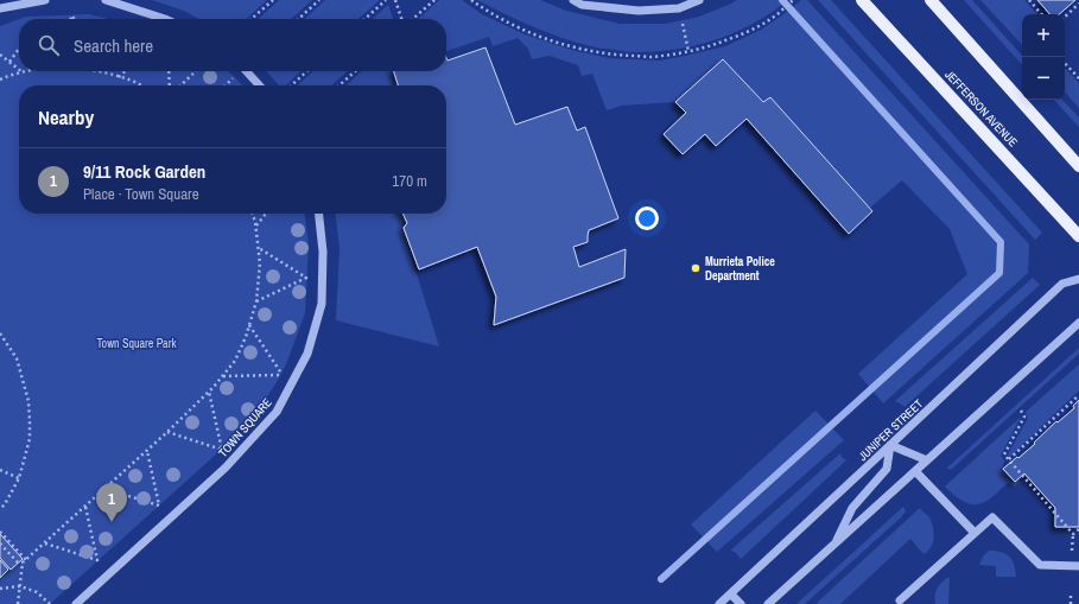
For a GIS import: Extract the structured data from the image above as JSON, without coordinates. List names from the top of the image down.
{
  "streets": {
    "main road": ["JEFFERSON AVENUE"],
    "street": ["TOWN SQUARE", "JUNIPER STREET"]
  },
  "parks": ["Town Square Park"],
  "places": ["Murrieta Police Department"],
  "page": {
    "map_buttons": ["+", "−"],
    "search": "Search here",
    "heading": "Nearby",
    "list": [
      {
        "mark": "1",
        "name": "9/11 Rock Garden",
        "note": "Place · Town Square",
        "value": "170 m"
      }
    ],
    "pins": "1"
  }
}
